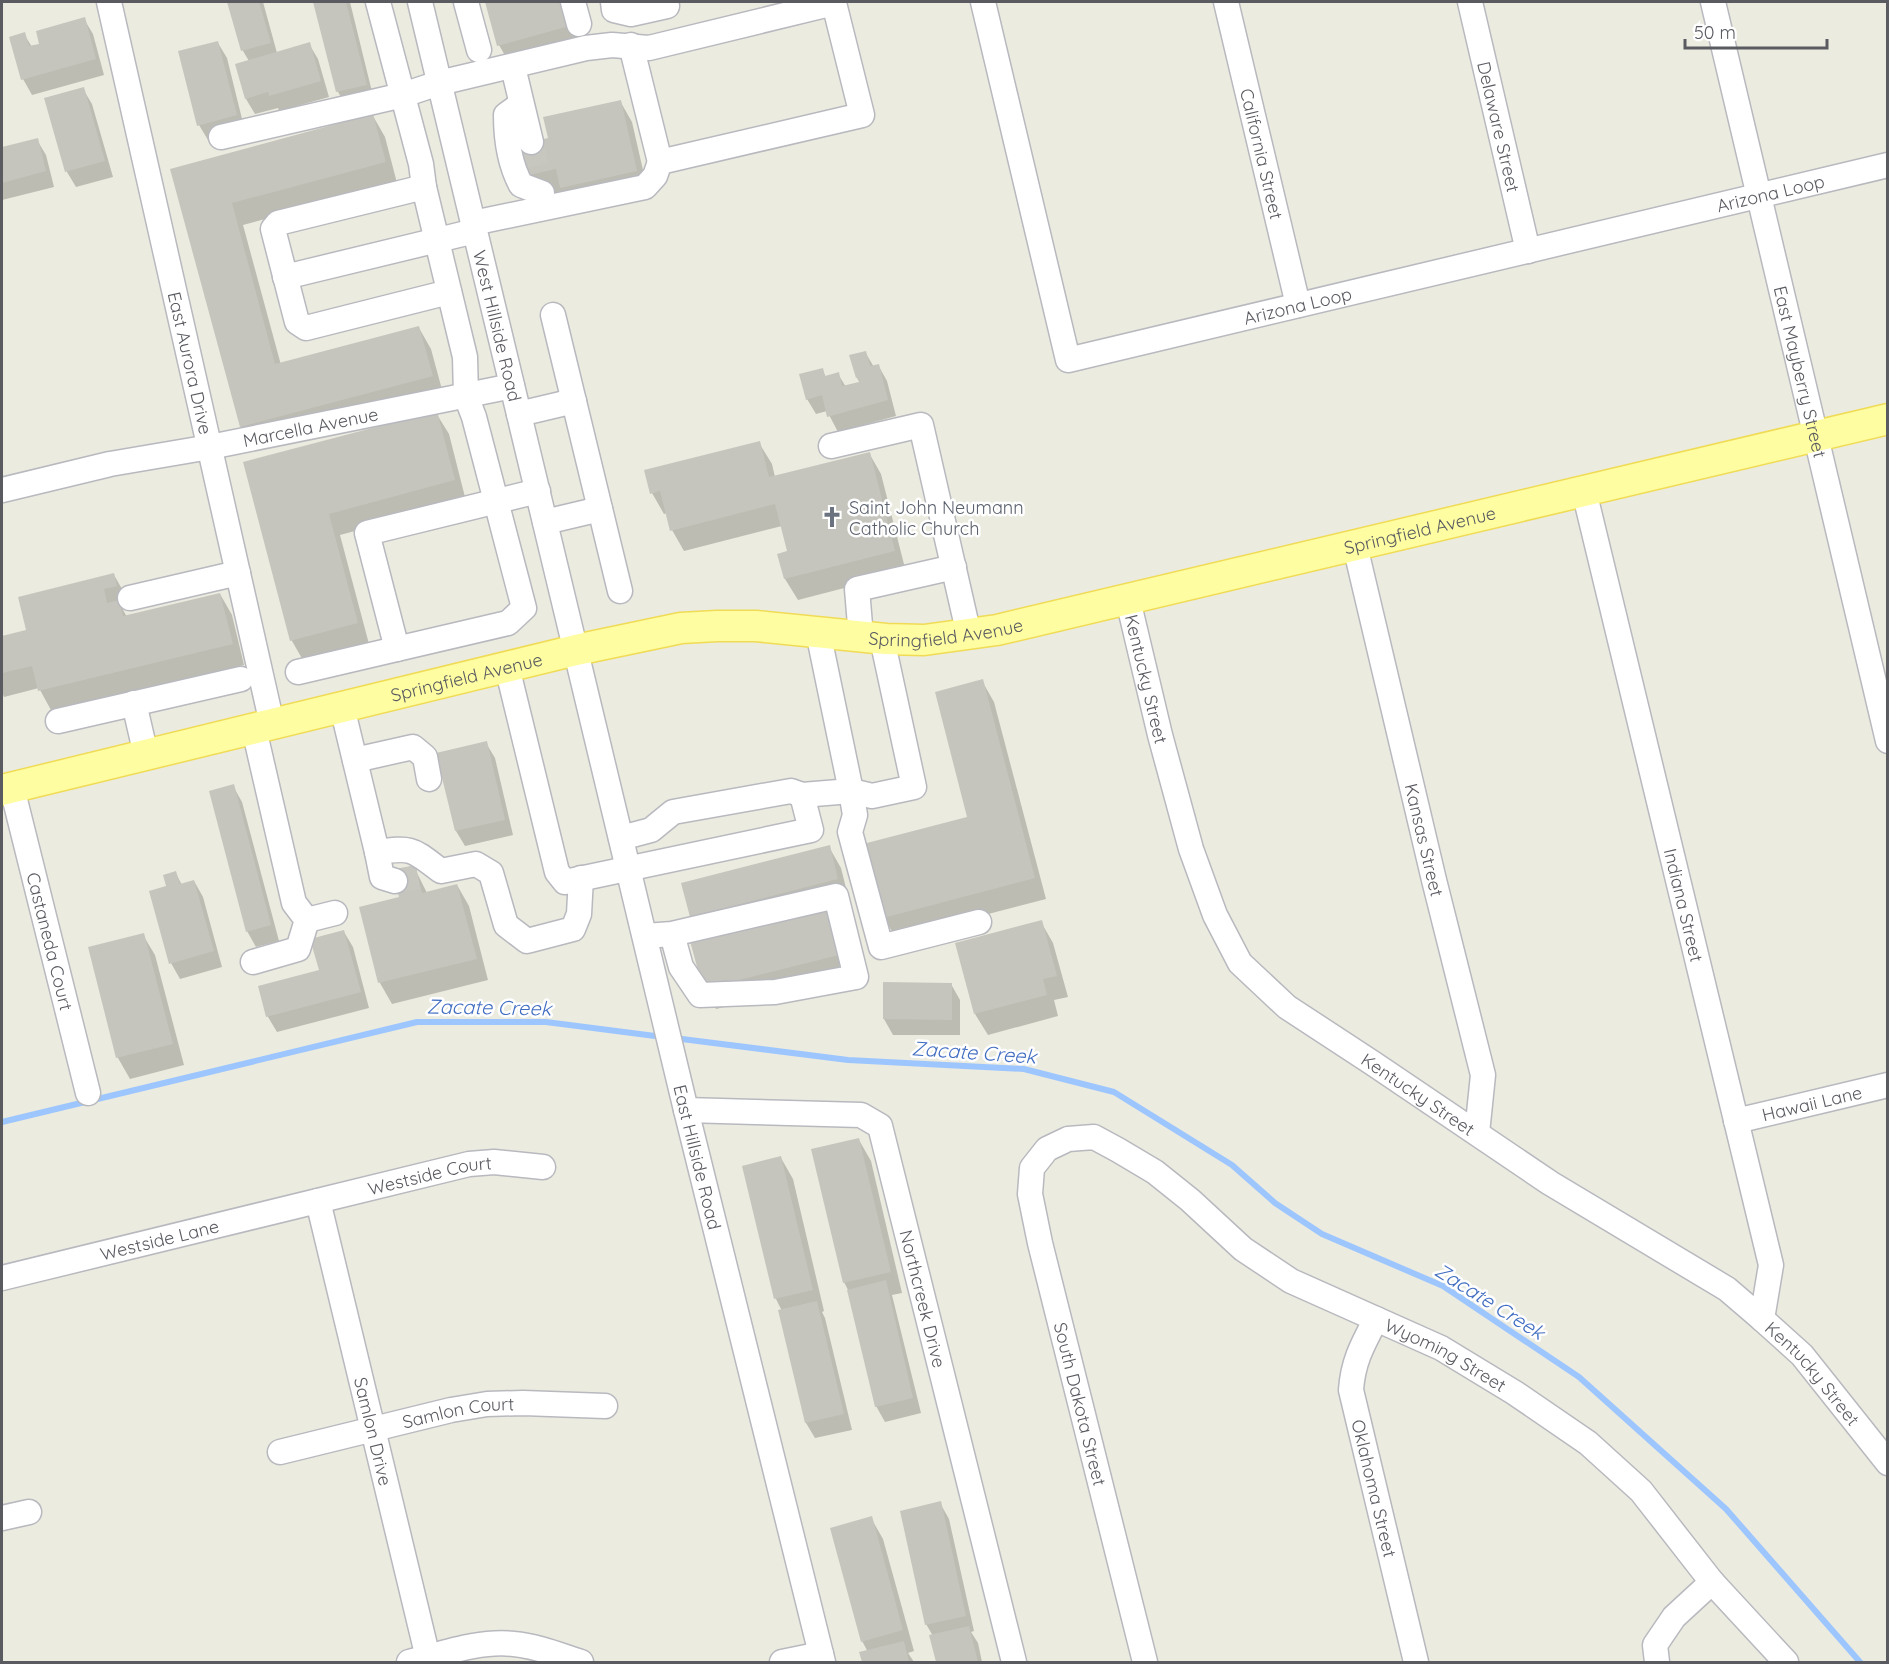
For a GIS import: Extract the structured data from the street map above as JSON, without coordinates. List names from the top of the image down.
{
  "streets": {
    "main road": ["Springfield Avenue"],
    "street": [
      "Delaware Street",
      "California Street",
      "Arizona Loop",
      "West Hillside Road",
      "East Aurora Drive",
      "East Mayberry Street",
      "Marcella Avenue",
      "Kentucky Street",
      "Kansas Street",
      "Indiana Street",
      "Castaneda Court",
      "Hawaii Lane",
      "East Hillside Road",
      "Westside Court",
      "Westside Lane",
      "Northcreek Drive",
      "Wyoming Street",
      "South Dakota Street",
      "Samlon Court",
      "Samlon Drive",
      "Oklahoma Street"
    ]
  },
  "crossings": [
    ["Delaware Street", "Arizona Loop"],
    ["California Street", "Arizona Loop"],
    ["Arizona Loop", "East Mayberry Street"],
    ["West Hillside Road", "Marcella Avenue"],
    ["West Hillside Road", "Springfield Avenue"],
    ["West Hillside Road", "East Hillside Road"],
    ["East Aurora Drive", "Marcella Avenue"],
    ["East Aurora Drive", "Springfield Avenue"],
    ["East Mayberry Street", "Springfield Avenue"],
    ["Springfield Avenue", "Kentucky Street"],
    ["Springfield Avenue", "Kansas Street"],
    ["Springfield Avenue", "Indiana Street"],
    ["Springfield Avenue", "Castaneda Court"],
    ["Springfield Avenue", "East Hillside Road"],
    ["Kentucky Street", "Kansas Street"],
    ["Kentucky Street", "Indiana Street"],
    ["Indiana Street", "Hawaii Lane"],
    ["East Hillside Road", "Northcreek Drive"],
    ["Westside Court", "Westside Lane"],
    ["Westside Court", "Samlon Drive"],
    ["Westside Lane", "Samlon Drive"],
    ["Wyoming Street", "South Dakota Street"],
    ["Wyoming Street", "Oklahoma Street"],
    ["Samlon Court", "Samlon Drive"]
  ],
  "water": ["Zacate Creek"],
  "places": {
    "church": ["Saint John Neumann Catholic Church"]
  },
  "scale_bar": "50 m"
}
